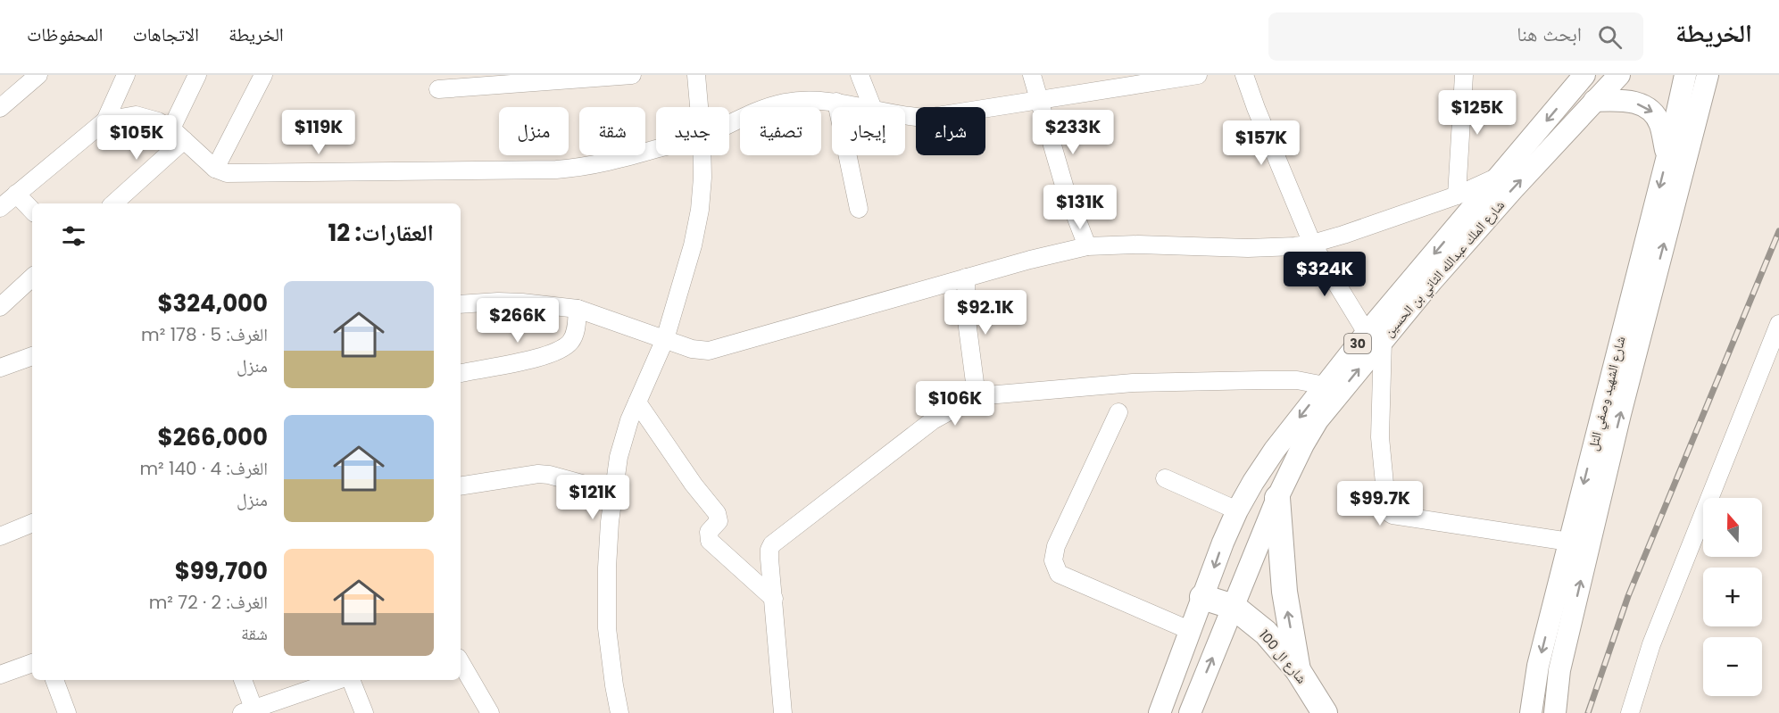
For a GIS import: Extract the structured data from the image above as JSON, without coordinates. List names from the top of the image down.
{
  "streets": {
    "highway": ["شارع ال 100"],
    "main road": ["شارع الملك عبدالله الثاني بن الحسين", "30", "شارع الشهيد وصفي التل"]
  },
  "crossings": [
    ["شارع الملك عبدالله الثاني بن الحسين", "شارع ال 100"]
  ],
  "north": "top",
  "page": {
    "header": "الخريطة",
    "search": "ابحث هنا",
    "nav": ["الخريطة", "الاتجاهات", "المحفوظات"],
    "price": [
      "$125K",
      "$119K",
      "$233K",
      "$105K",
      "$157K",
      "$131K",
      "$324K",
      "$92.1K",
      "$266K",
      "$106K",
      "$121K",
      "$99.7K"
    ],
    "chip": [
      "شراء",
      "إيجار",
      "تصفية",
      "جديد",
      "شقة",
      "منزل"
    ],
    "heading": "العقارات: 12",
    "list": [
      {
        "name": "$324,000",
        "note": "الغرف: 5 · 178 m² · منزل"
      },
      {
        "name": "$266,000",
        "note": "الغرف: 4 · 140 m² · منزل"
      },
      {
        "name": "$99,700",
        "note": "الغرف: 2 · 72 m² · شقة"
      }
    ],
    "map_buttons": ["+", "−"]
  }
}
